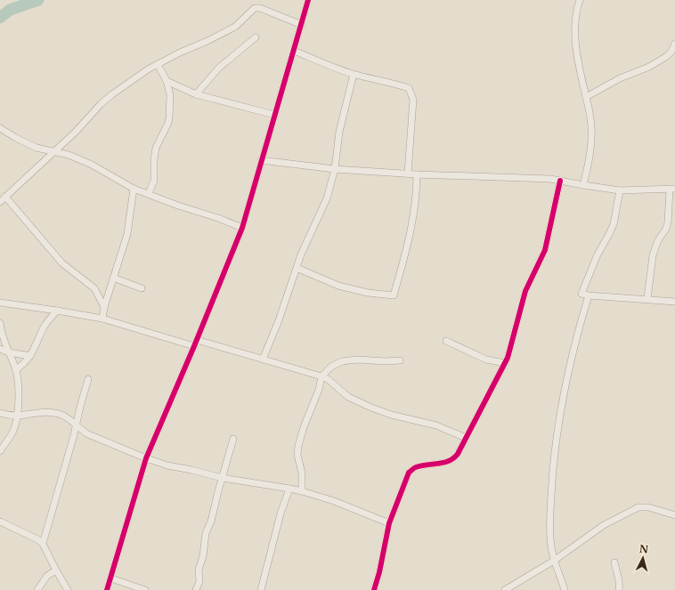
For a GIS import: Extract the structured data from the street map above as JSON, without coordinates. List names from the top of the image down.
{
  "north": "top"
}
